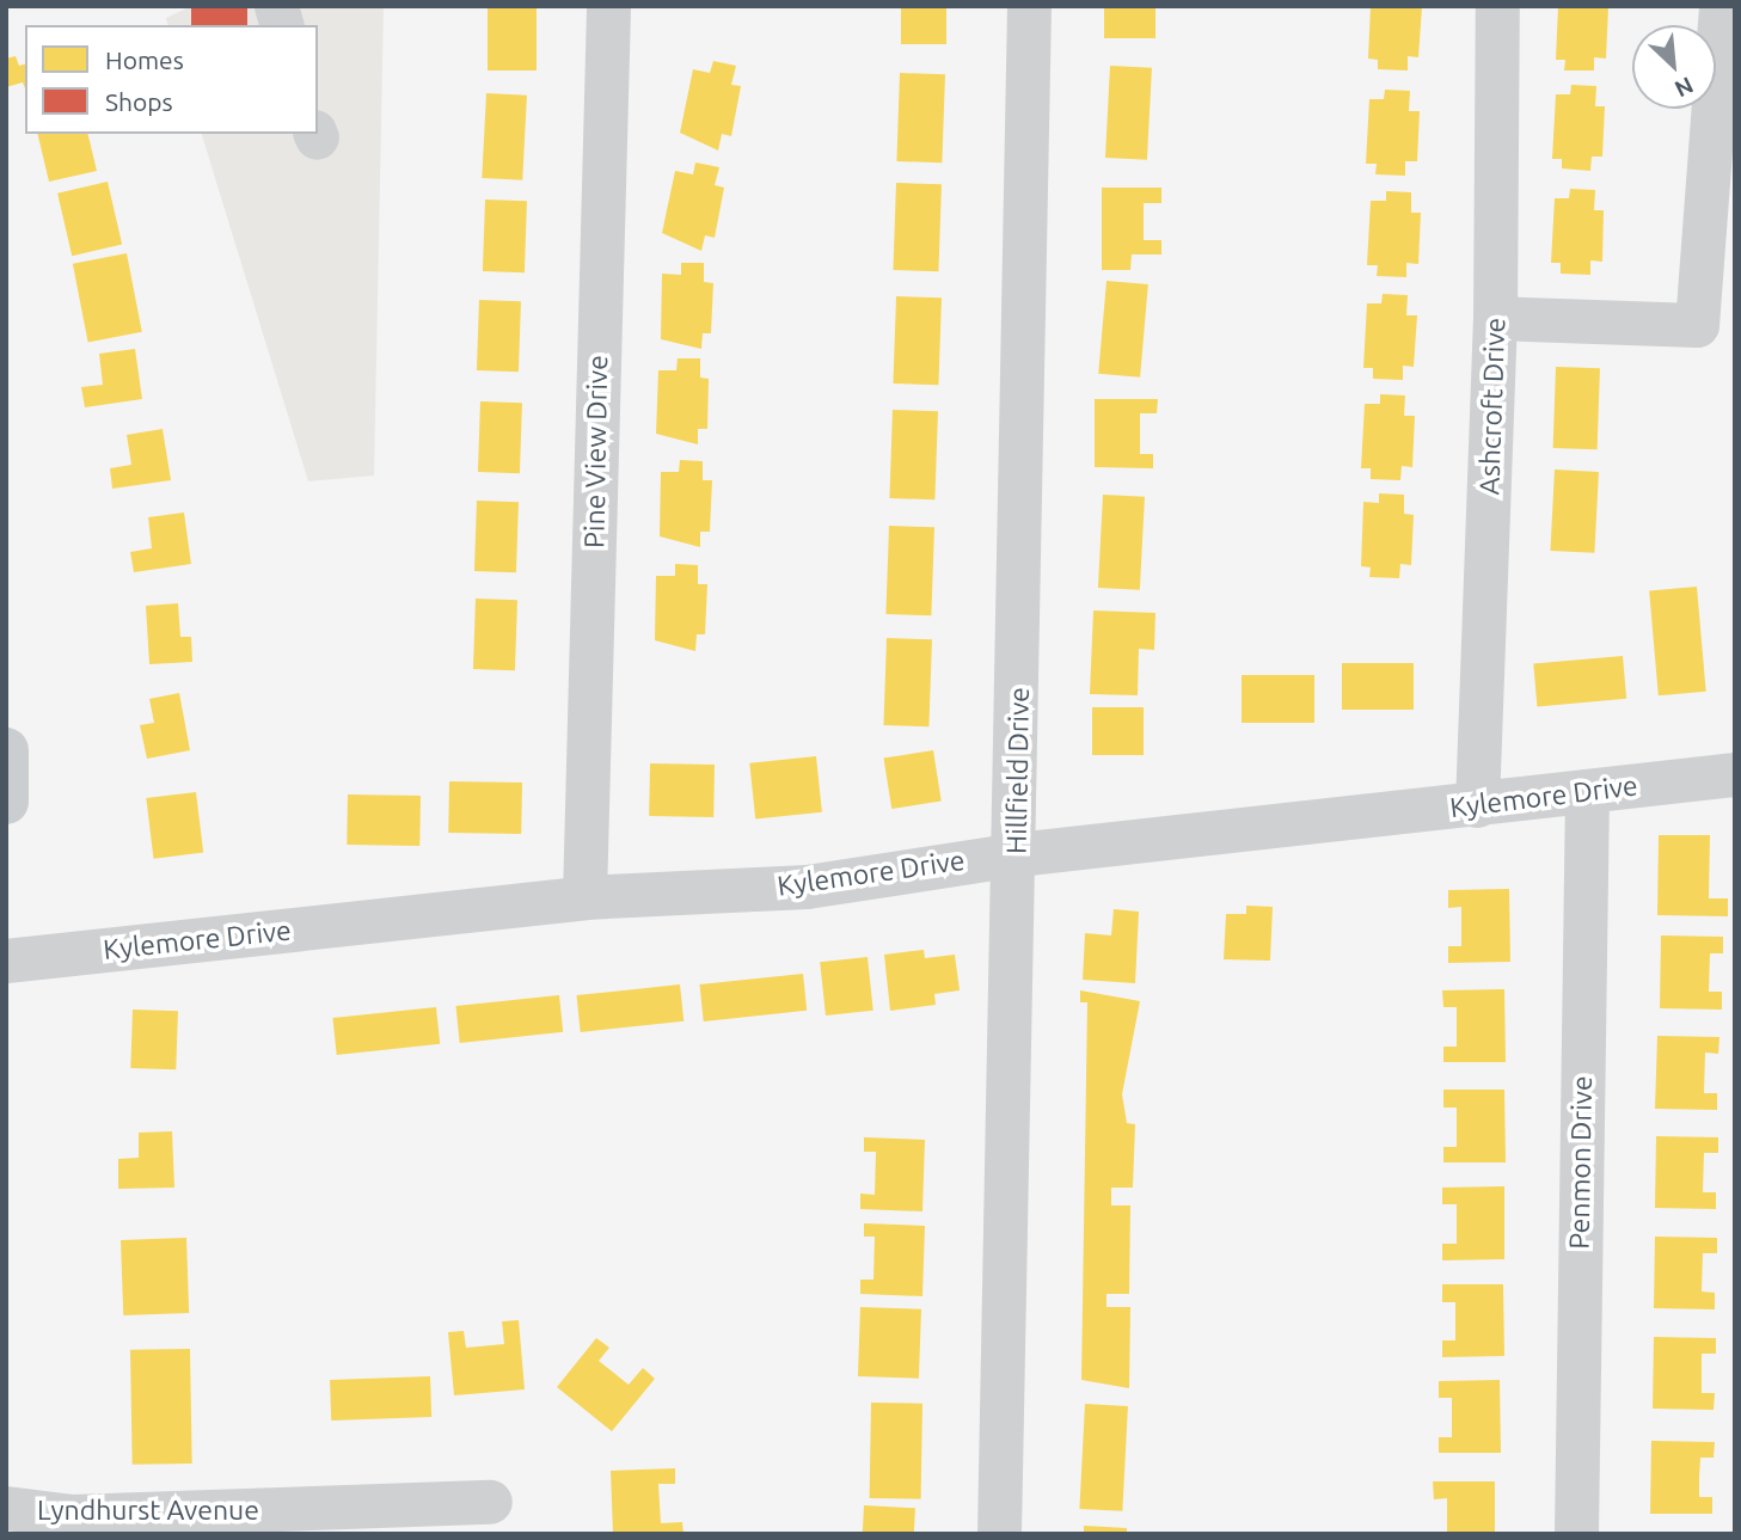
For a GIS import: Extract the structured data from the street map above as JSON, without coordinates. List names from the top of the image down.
{
  "streets": {
    "street": [
      "Ashcroft Drive",
      "Pine View Drive",
      "Hillfield Drive",
      "Kylemore Drive",
      "Penmon Drive",
      "Lyndhurst Avenue"
    ]
  },
  "crossings": [
    ["Ashcroft Drive", "Kylemore Drive"],
    ["Pine View Drive", "Kylemore Drive"],
    ["Hillfield Drive", "Kylemore Drive"],
    ["Kylemore Drive", "Penmon Drive"]
  ],
  "legend": ["Homes", "Shops"],
  "north": "bottom right"
}
